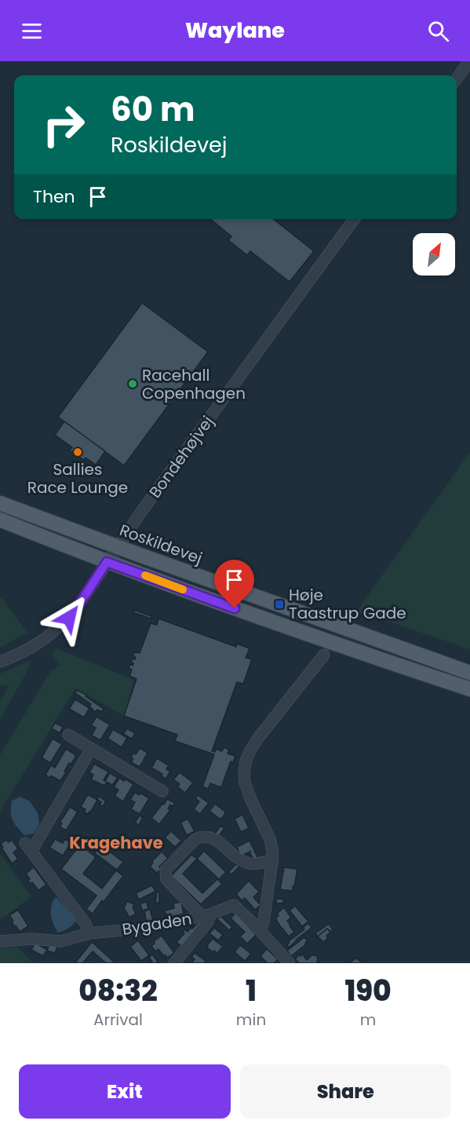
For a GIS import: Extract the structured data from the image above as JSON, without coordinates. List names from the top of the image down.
{
  "streets": {
    "main road": ["Roskildevej"],
    "street": ["Bondehøjvej", "Bygaden"]
  },
  "crossings": [
    ["Bondehøjvej", "Roskildevej"]
  ],
  "districts": ["Kragehave"],
  "places": {
    "other": ["Racehall Copenhagen", "Sallies Race Lounge"],
    "transit": ["Høje Taastrup Gade"]
  },
  "north": "top right",
  "page": {
    "header": "Waylane",
    "turn": ["60 m", "Roskildevej"],
    "then": "Then",
    "eta": [
      "08:32",
      "Arrival",
      "1",
      "min",
      "190",
      "m"
    ],
    "buttons": ["Exit", "Share"]
  }
}
